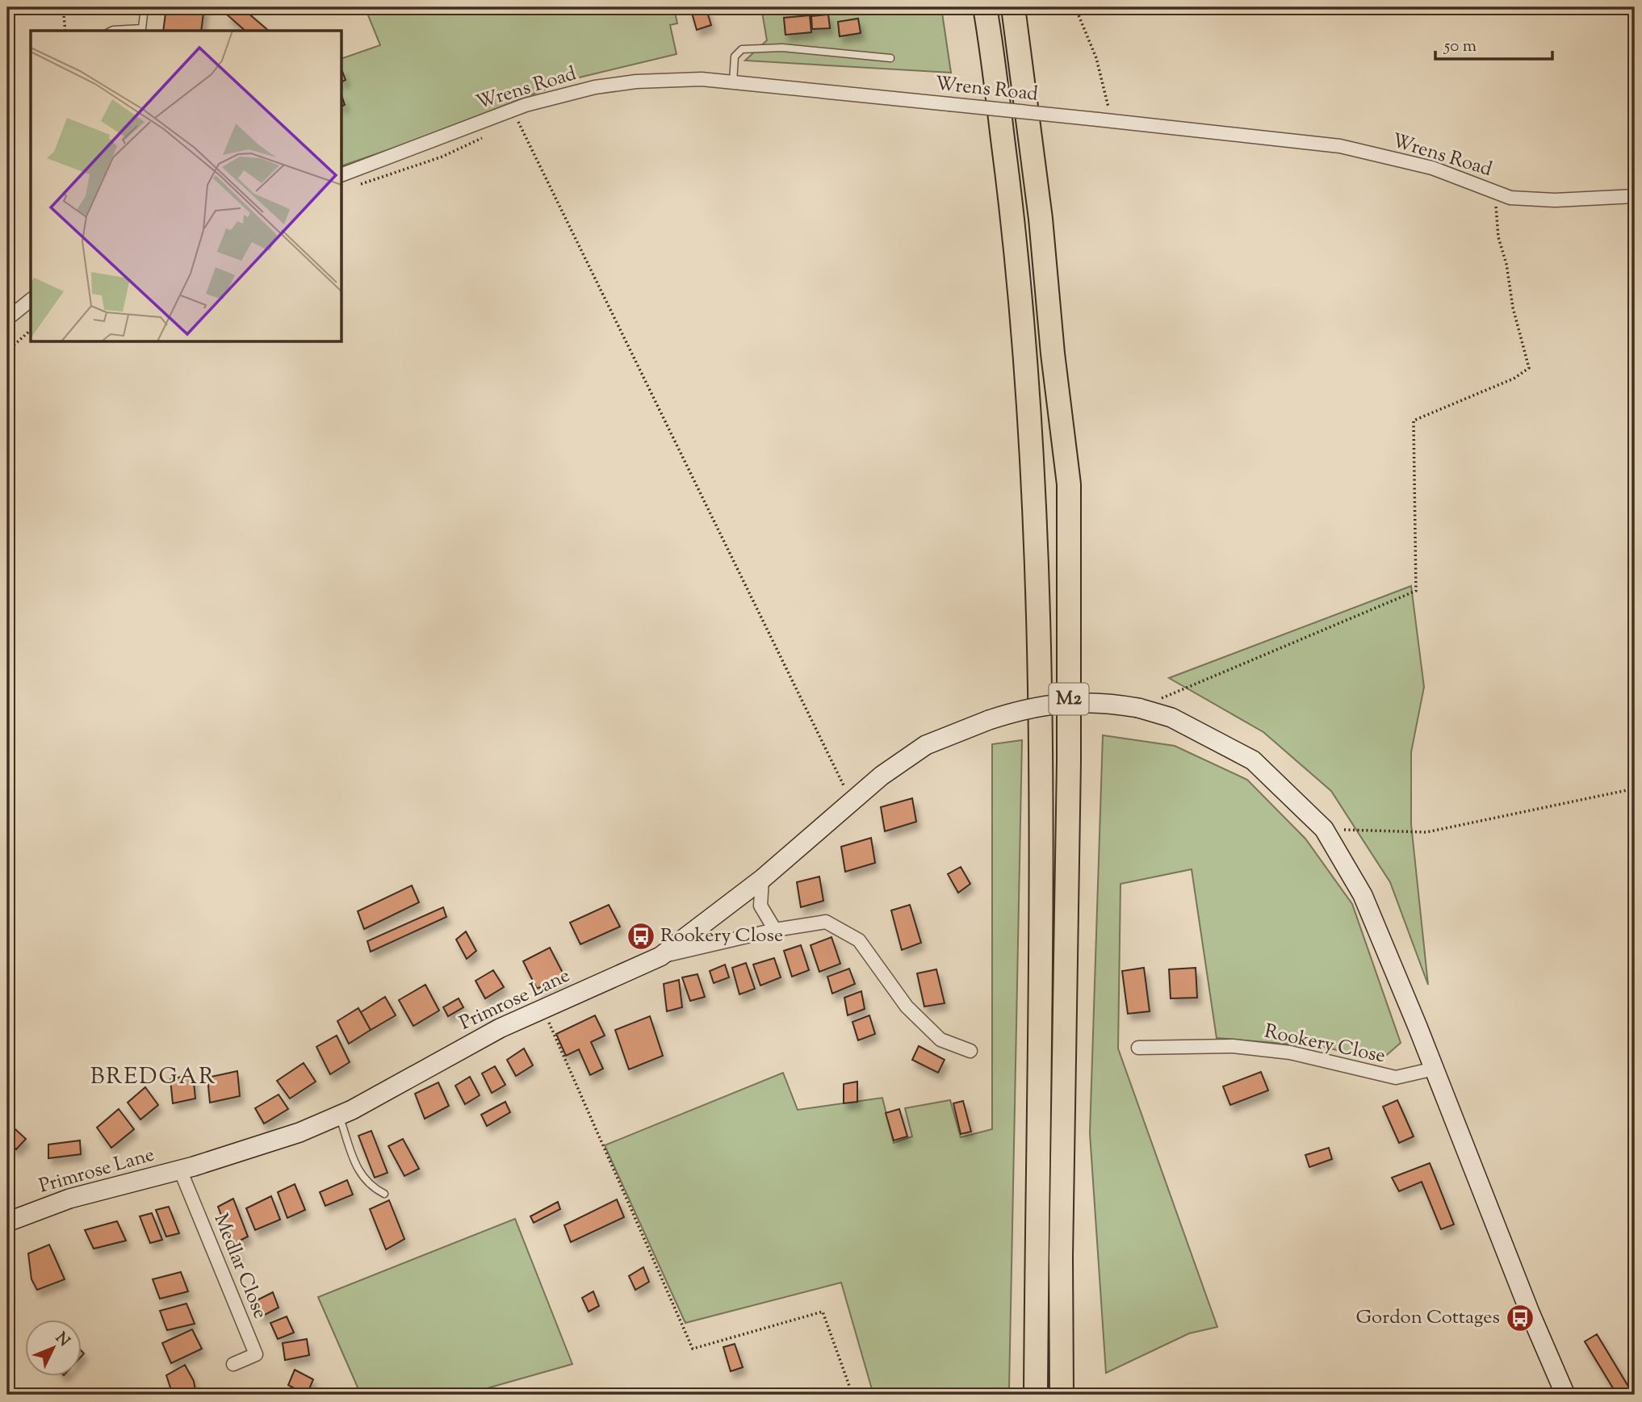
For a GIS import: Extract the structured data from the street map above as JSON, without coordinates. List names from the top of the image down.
{
  "streets": {
    "highway": ["M2"],
    "street": [
      "Wrens Road",
      "Primrose Lane",
      "Rookery Close",
      "Medlar Close"
    ]
  },
  "crossings": [
    ["Primrose Lane", "Rookery Close"],
    ["Primrose Lane", "Medlar Close"]
  ],
  "districts": ["BREDGAR"],
  "places": {
    "bus stop": ["Rookery Close", "Gordon Cottages"]
  },
  "scale_bar": "50 m",
  "north": "top right"
}
